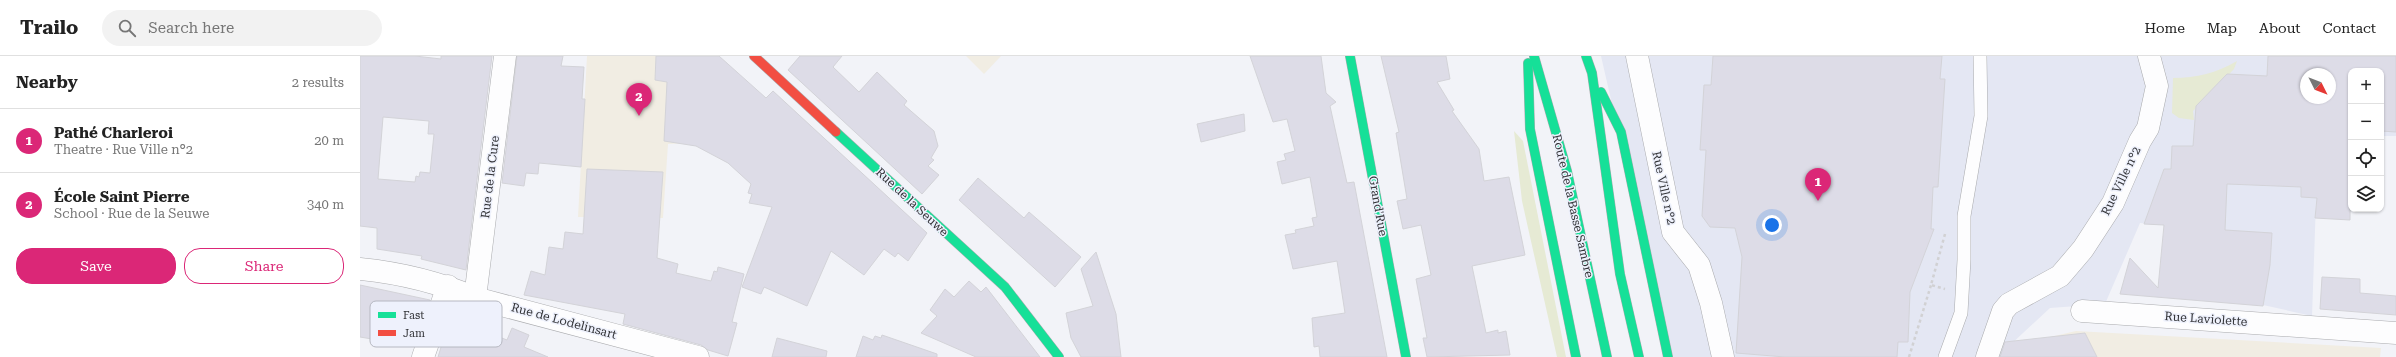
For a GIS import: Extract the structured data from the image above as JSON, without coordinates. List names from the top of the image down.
{
  "streets": {
    "main road": ["Rue de la Seuwe", "Grand'Rue", "Route de la Basse Sambre"],
    "street": [
      "Rue de la Cure",
      "Rue Ville n°2",
      "Rue Laviolette",
      "Rue de Lodelinsart"
    ]
  },
  "crossings": [
    ["Rue de la Cure", "Rue de Lodelinsart"]
  ],
  "legend": ["Fast", "Jam"],
  "north": "bottom right",
  "page": {
    "header": "Trailo",
    "search": "Search here",
    "nav": [
      "Home",
      "Map",
      "About",
      "Contact"
    ],
    "heading": ["Nearby", "2 results"],
    "map_buttons": ["+", "−"],
    "pins": ["2", "1"],
    "list": [
      {
        "mark": "1",
        "name": "Pathé Charleroi",
        "note": "Theatre · Rue Ville n°2",
        "value": "20 m"
      },
      {
        "mark": "2",
        "name": "École Saint Pierre",
        "note": "School · Rue de la Seuwe",
        "value": "340 m"
      }
    ],
    "buttons": ["Save", "Share"]
  }
}
